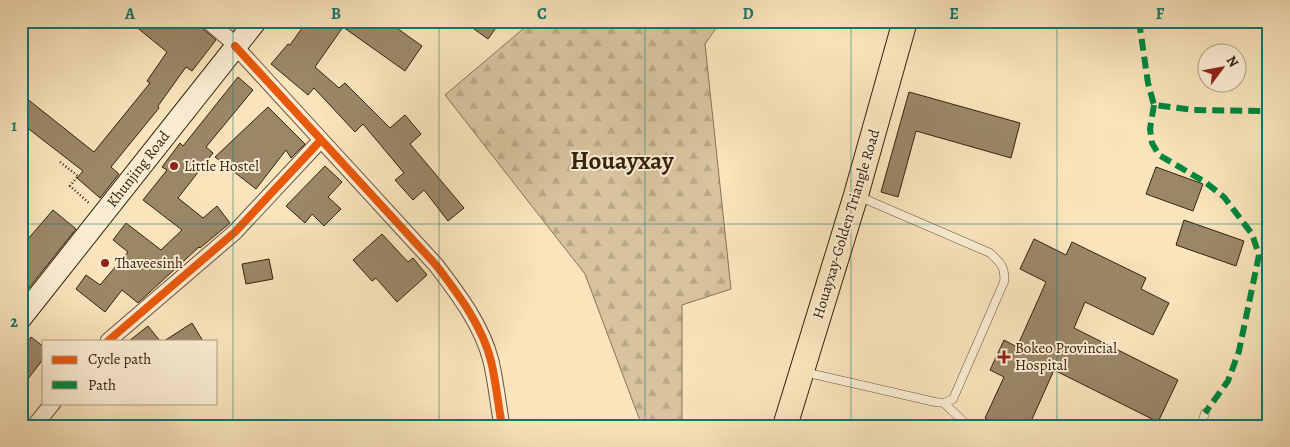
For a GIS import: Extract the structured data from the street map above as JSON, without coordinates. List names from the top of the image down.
{
  "streets": {
    "main road": ["Khunjing Road", "Houayxay-Golden Triangle Road"]
  },
  "districts": ["Houayxay"],
  "places": {
    "other": ["Little Hostel", "Thaveesinh"],
    "health": ["Bokeo Provincial Hospital"]
  },
  "legend": ["Cycle path", "Path"],
  "north": "top right",
  "grid": {
    "columns": [
      "A",
      "B",
      "C",
      "D",
      "E",
      "F"
    ],
    "rows": ["1", "2"]
  }
}
